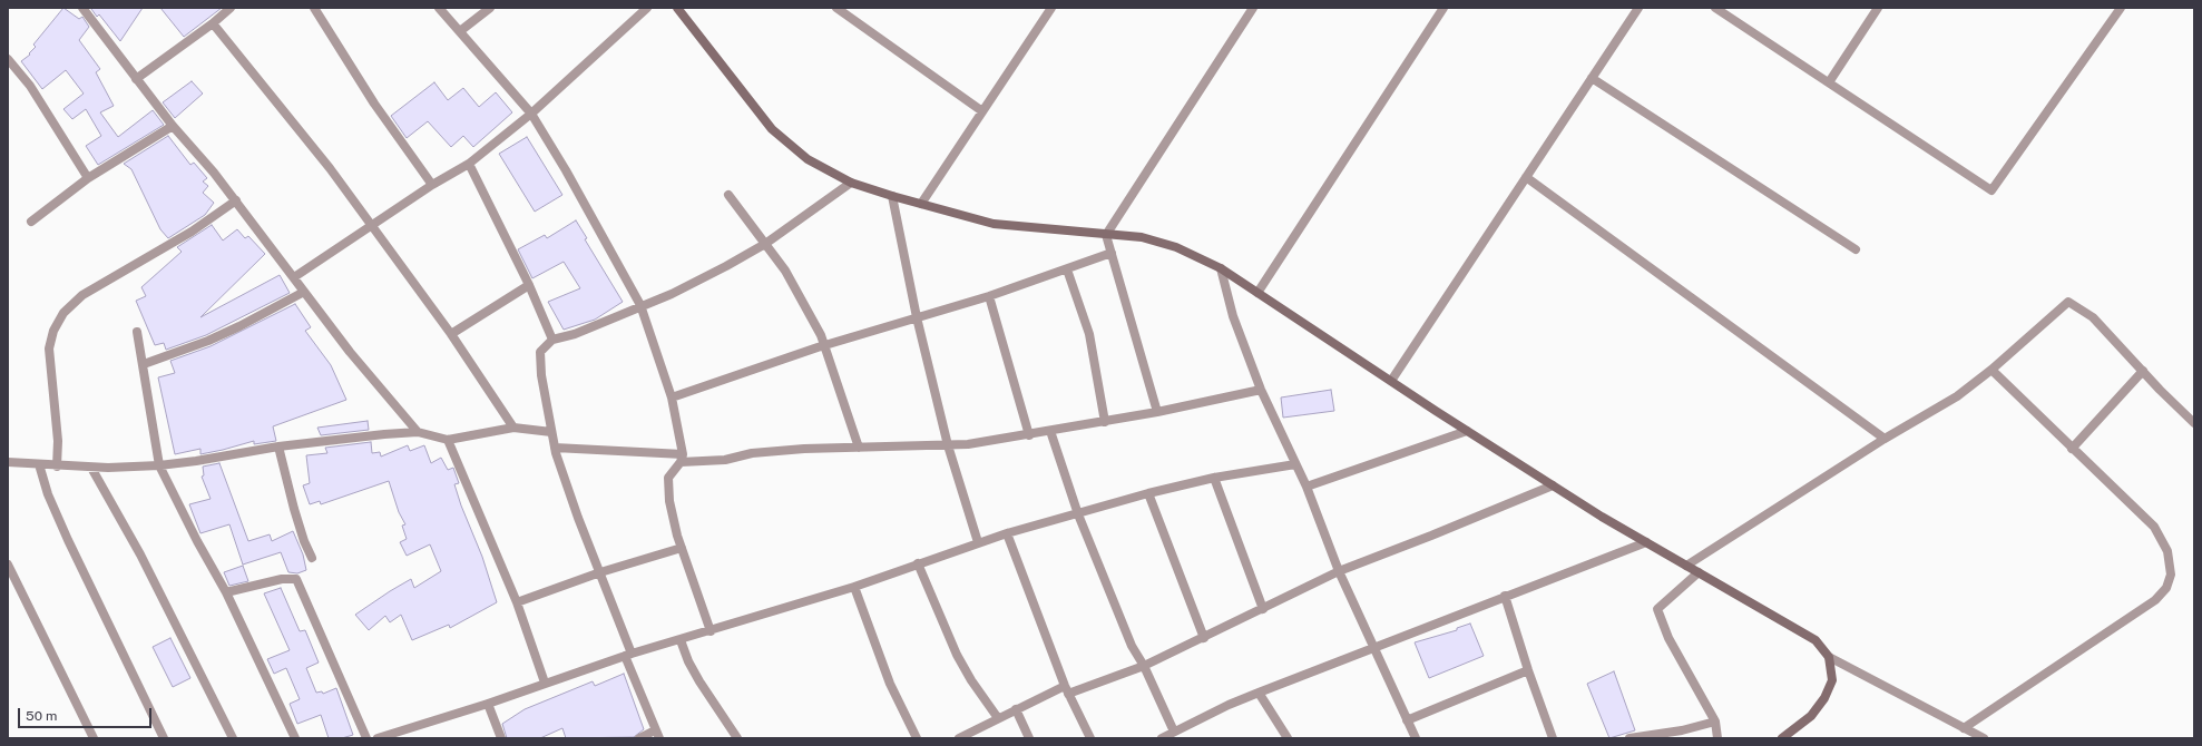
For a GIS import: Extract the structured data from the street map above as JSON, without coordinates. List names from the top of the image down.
{
  "scale_bar": "50 m"
}
